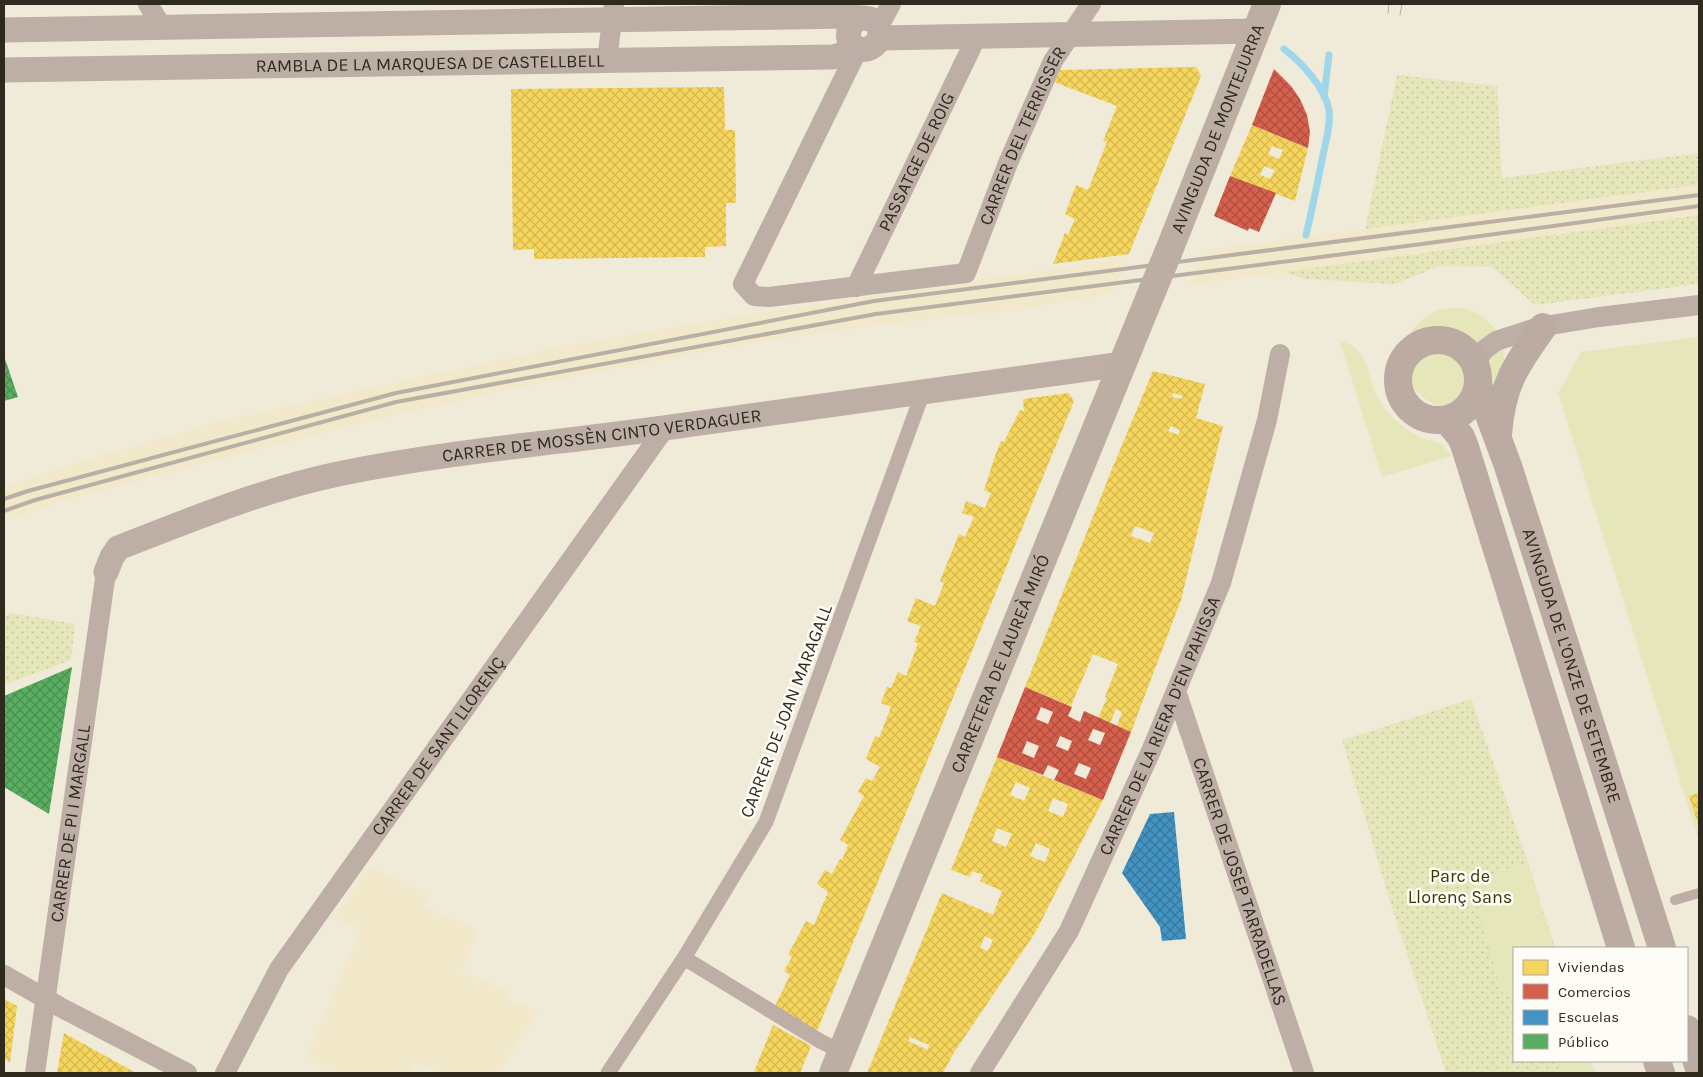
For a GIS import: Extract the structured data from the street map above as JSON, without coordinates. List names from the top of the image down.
{
  "streets": {
    "main road": ["AVINGUDA DE MONTEJURRA", "CARRETERA DE LAUREÀ MIRÓ", "AVINGUDA DE L'ONZE DE SETEMBRE"],
    "street": [
      "RAMBLA DE LA MARQUESA DE CASTELLBELL",
      "CARRER DEL TERRISSER",
      "PASSATGE DE ROIG",
      "CARRER DE MOSSÈN CINTO VERDAGUER",
      "CARRER DE JOAN MARAGALL",
      "CARRER DE LA RIERA D'EN PAHISSA",
      "CARRER DE SANT LLORENÇ",
      "CARRER DE PI I MARGALL",
      "CARRER DE JOSEP TARRADELLAS"
    ]
  },
  "crossings": [
    ["AVINGUDA DE MONTEJURRA", "CARRETERA DE LAUREÀ MIRÓ"],
    ["CARRER DEL TERRISSER", "PASSATGE DE ROIG"],
    ["CARRER DE MOSSÈN CINTO VERDAGUER", "CARRETERA DE LAUREÀ MIRÓ"],
    ["CARRER DE MOSSÈN CINTO VERDAGUER", "CARRER DE JOAN MARAGALL"],
    ["CARRER DE MOSSÈN CINTO VERDAGUER", "CARRER DE SANT LLORENÇ"],
    ["CARRER DE MOSSÈN CINTO VERDAGUER", "CARRER DE PI I MARGALL"],
    ["CARRER DE LA RIERA D'EN PAHISSA", "CARRER DE JOSEP TARRADELLAS"]
  ],
  "parks": ["Parc de Llorenç Sans"],
  "legend": [
    "Viviendas",
    "Comercios",
    "Escuelas",
    "Público"
  ]
}
